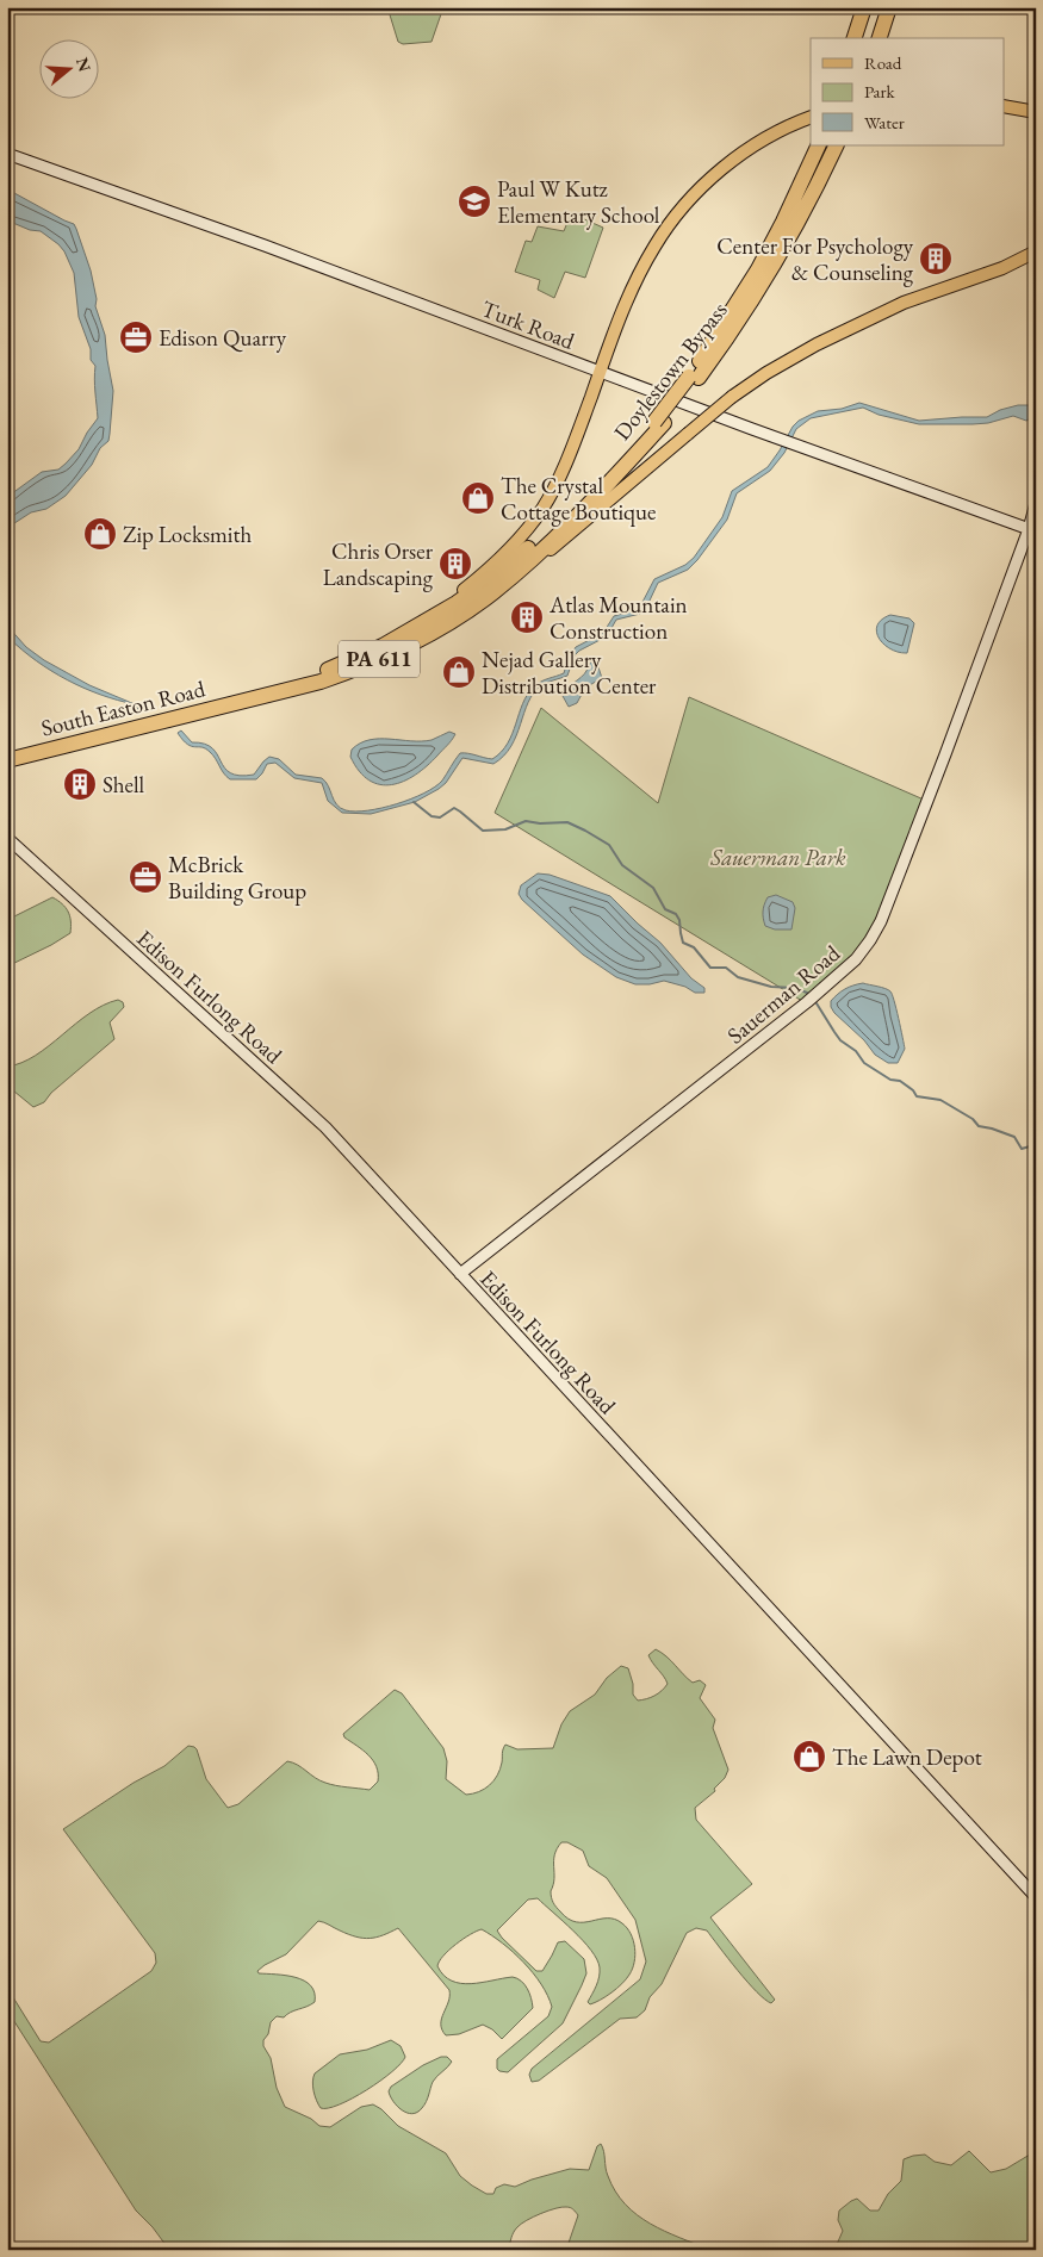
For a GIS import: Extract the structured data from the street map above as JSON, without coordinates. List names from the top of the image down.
{
  "streets": {
    "highway": ["Doylestown Bypass", "PA 611", "South Easton Road"],
    "main road": ["Turk Road", "Sauerman Road", "Edison Furlong Road"]
  },
  "crossings": [
    ["Turk Road", "South Easton Road"],
    ["Turk Road", "Sauerman Road"],
    ["Doylestown Bypass", "South Easton Road"],
    ["Sauerman Road", "Edison Furlong Road"]
  ],
  "parks": ["Sauerman Park"],
  "places": {
    "school or university": ["Paul W Kutz Elementary School"],
    "building": [
      "Center For Psychology & Counseling",
      "Chris Orser Landscaping",
      "Atlas Mountain Construction",
      "Shell"
    ],
    "office": ["Edison Quarry", "McBrick Building Group"],
    "shop": [
      "The Crystal Cottage Boutique",
      "Zip Locksmith",
      "Nejad Gallery Distribution Center",
      "The Lawn Depot"
    ]
  },
  "legend": ["Road", "Park", "Water"],
  "north": "right"
}
